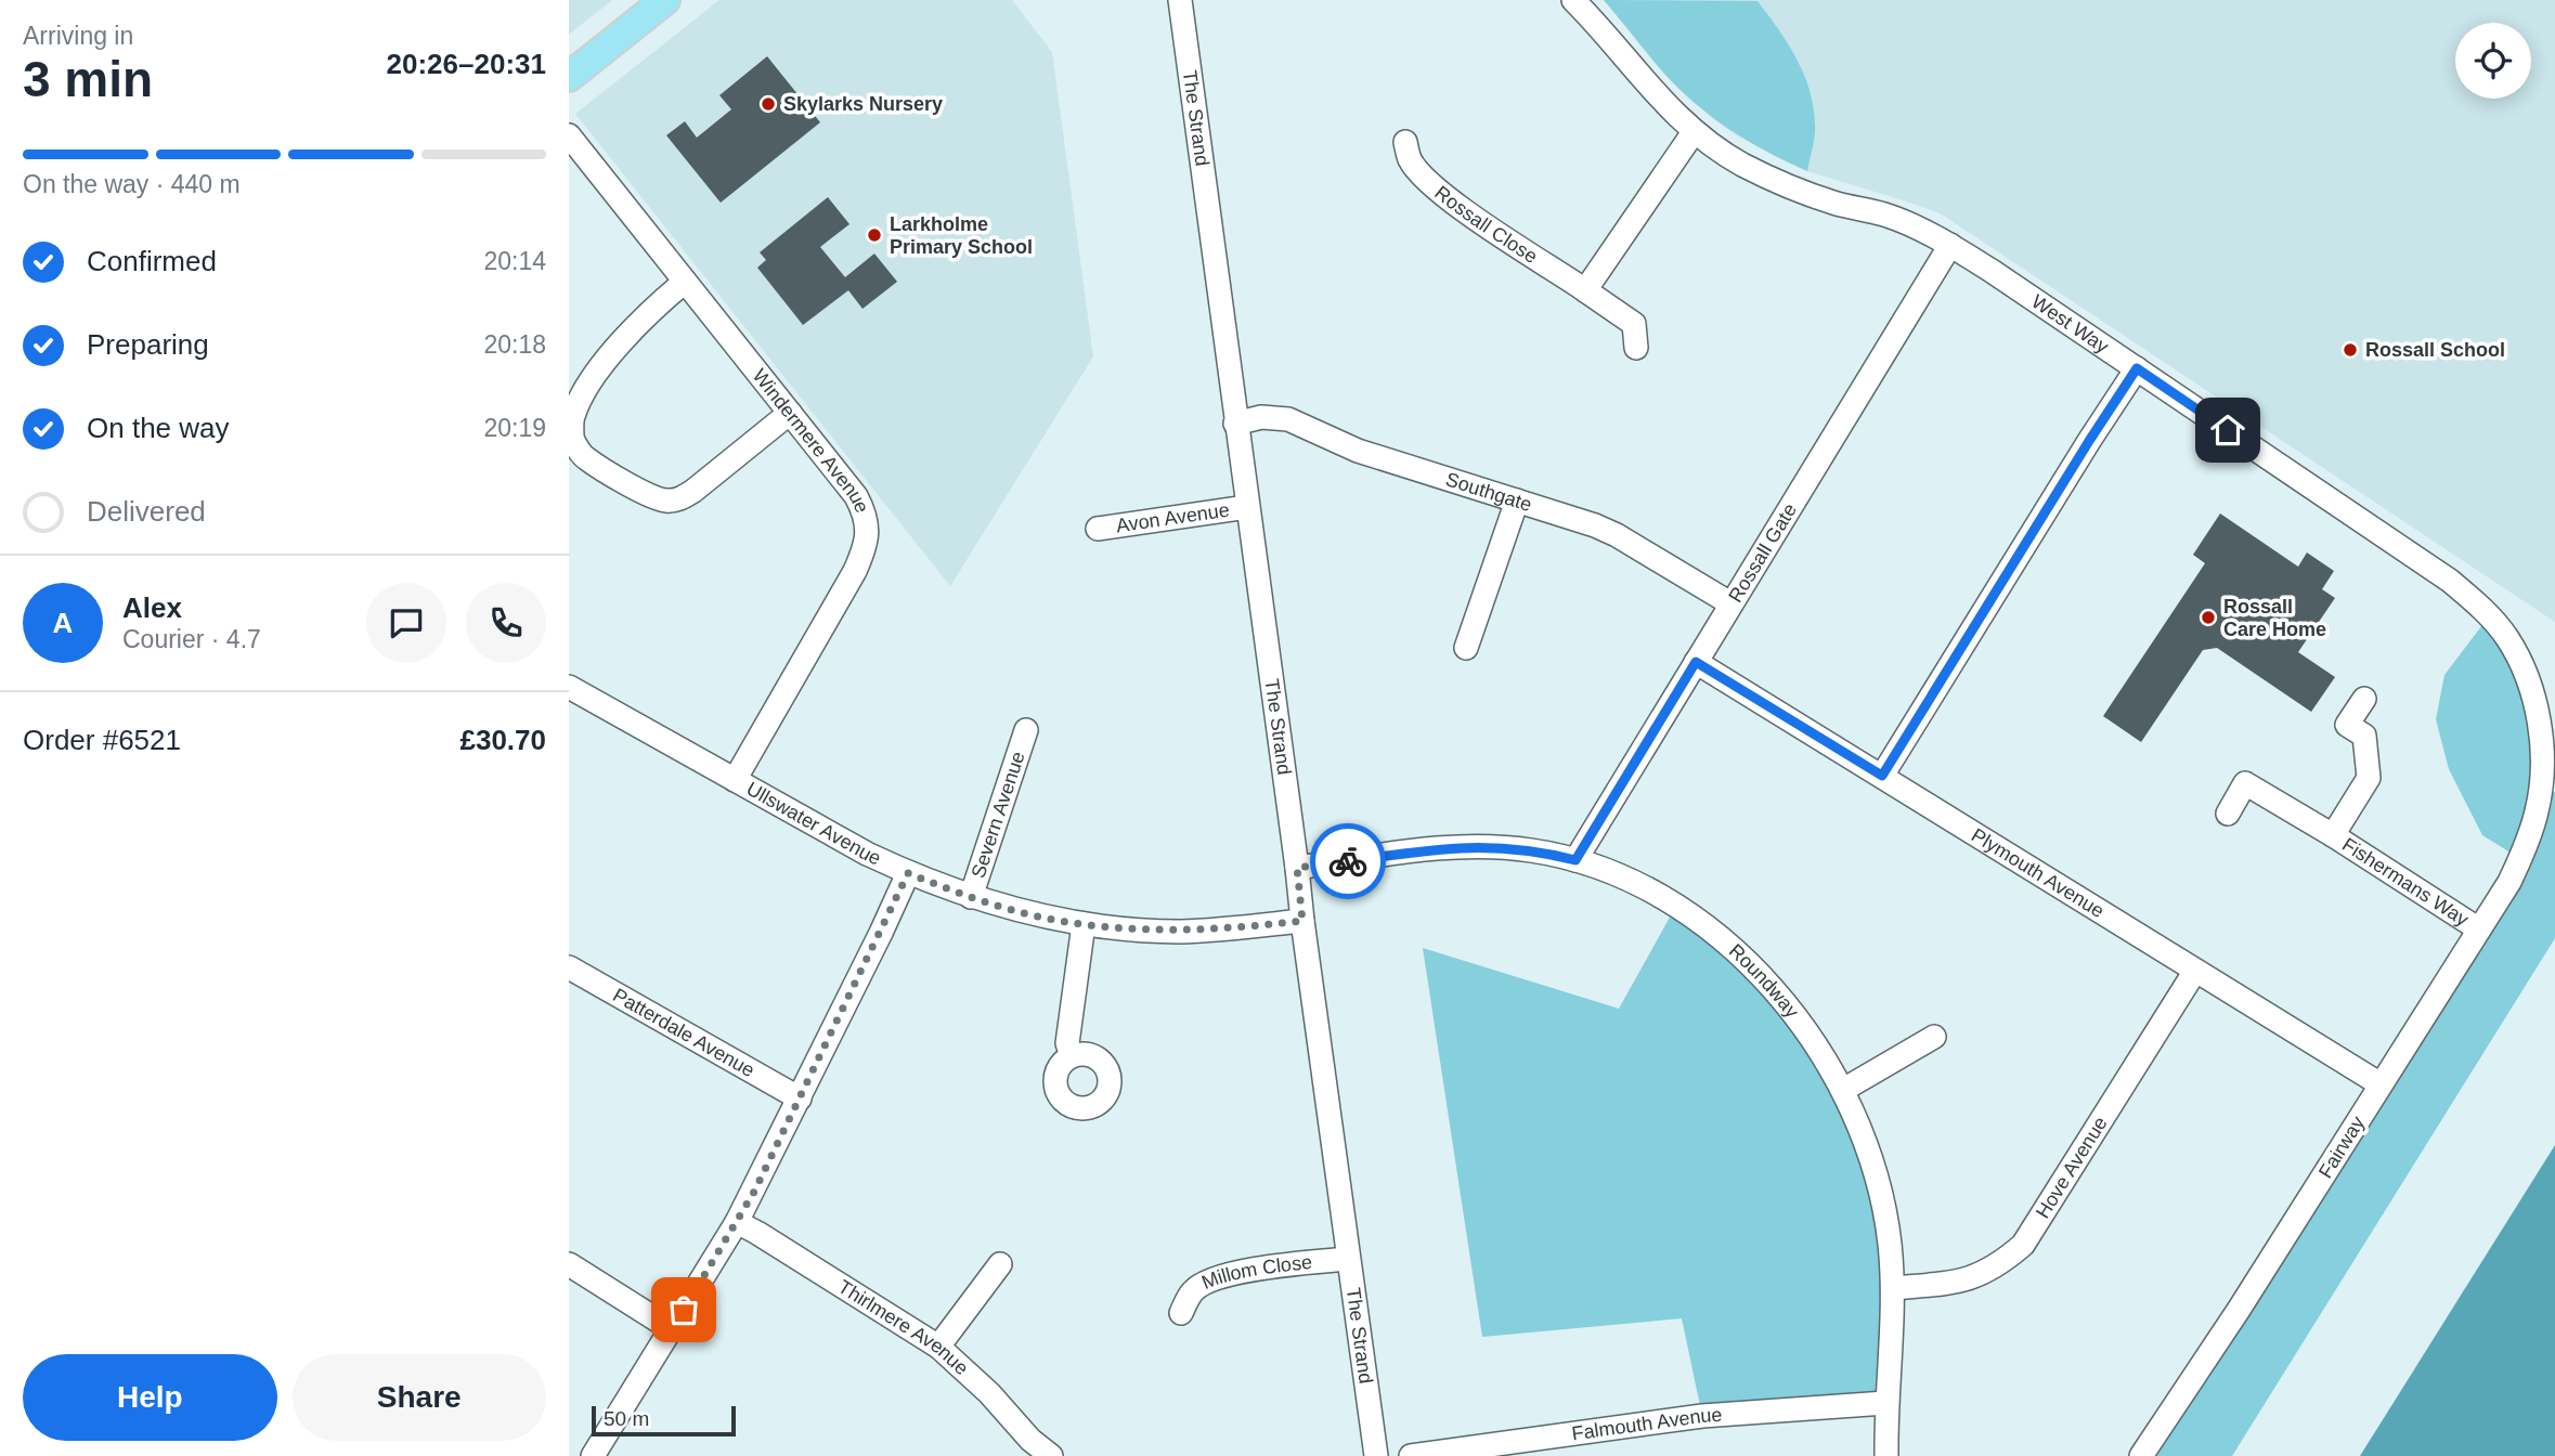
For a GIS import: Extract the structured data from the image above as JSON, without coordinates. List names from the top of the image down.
{
  "streets": {
    "street": [
      "The Strand",
      "Rossall Close",
      "West Way",
      "Windermere Avenue",
      "Southgate",
      "Avon Avenue",
      "Rossall Gate",
      "Severn Avenue",
      "Ullswater Avenue",
      "Plymouth Avenue",
      "Fishermans Way",
      "Roundway",
      "Patterdale Avenue",
      "Fairway",
      "Hove Avenue",
      "Millom Close",
      "Thirlmere Avenue",
      "Falmouth Avenue"
    ]
  },
  "crossings": [
    ["The Strand", "Southgate"],
    ["The Strand", "Avon Avenue"],
    ["The Strand", "Ullswater Avenue"],
    ["The Strand", "Roundway"],
    ["The Strand", "Millom Close"],
    ["West Way", "Rossall Gate"],
    ["West Way", "Fairway"],
    ["Windermere Avenue", "Ullswater Avenue"],
    ["Southgate", "Rossall Gate"],
    ["Rossall Gate", "Plymouth Avenue"],
    ["Rossall Gate", "Roundway"],
    ["Severn Avenue", "Ullswater Avenue"],
    ["Plymouth Avenue", "Fairway"],
    ["Plymouth Avenue", "Hove Avenue"],
    ["Fishermans Way", "Fairway"],
    ["Roundway", "Hove Avenue"],
    ["Roundway", "Falmouth Avenue"]
  ],
  "places": [
    "Skylarks Nursery",
    "Larkholme Primary School",
    "Rossall School",
    "Rossall Care Home"
  ],
  "scale_bar": "50 m",
  "page": {
    "heading": ["3 min", "Arriving in", "20:26–20:31"],
    "panel": [
      "Alex",
      "Courier · 4.7",
      "Order #6521",
      "£30.70"
    ],
    "bar": "On the way · 440 m",
    "list": [
      ["Confirmed", "20:14"],
      ["Preparing", "20:18"],
      ["On the way", "20:19"],
      "Delivered"
    ],
    "round": "A",
    "buttons": ["Help", "Share"],
    "scale": "50 m"
  }
}
